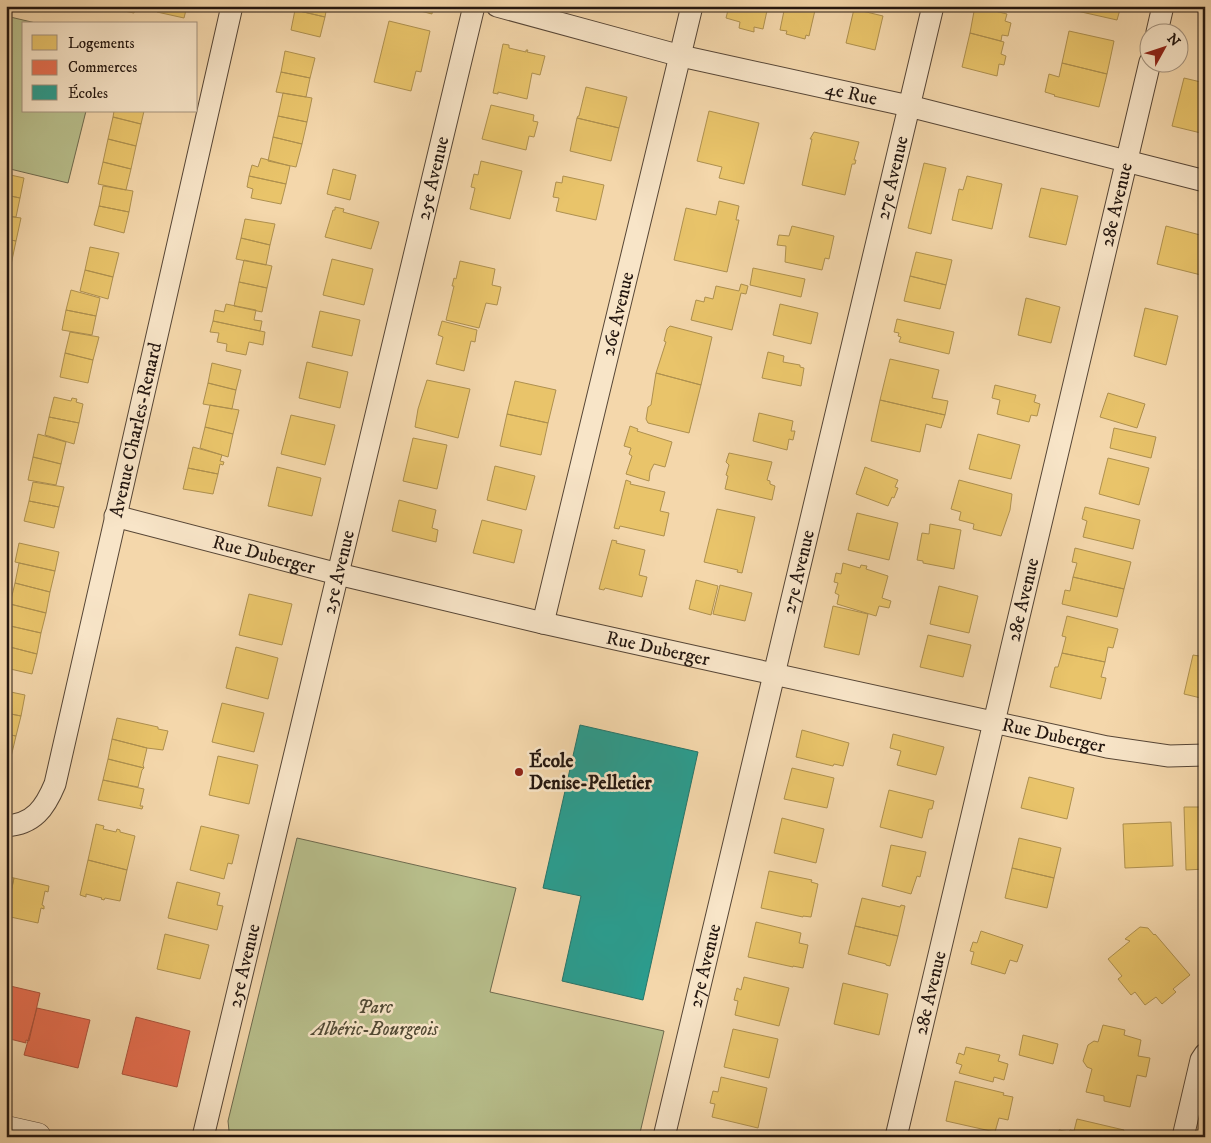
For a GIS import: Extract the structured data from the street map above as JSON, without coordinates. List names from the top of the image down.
{
  "streets": {
    "street": [
      "4e Rue",
      "25e Avenue",
      "27e Avenue",
      "28e Avenue",
      "26e Avenue",
      "Avenue Charles-Renard",
      "Rue Duberger"
    ]
  },
  "crossings": [
    ["4e Rue", "27e Avenue"],
    ["4e Rue", "28e Avenue"],
    ["4e Rue", "26e Avenue"],
    ["25e Avenue", "Rue Duberger"],
    ["27e Avenue", "Rue Duberger"],
    ["28e Avenue", "Rue Duberger"],
    ["26e Avenue", "Rue Duberger"],
    ["Avenue Charles-Renard", "Rue Duberger"]
  ],
  "parks": ["Parc Albéric-Bourgeois"],
  "places": ["École Denise-Pelletier"],
  "legend": ["Logements", "Commerces", "Écoles"],
  "north": "top right"
}
